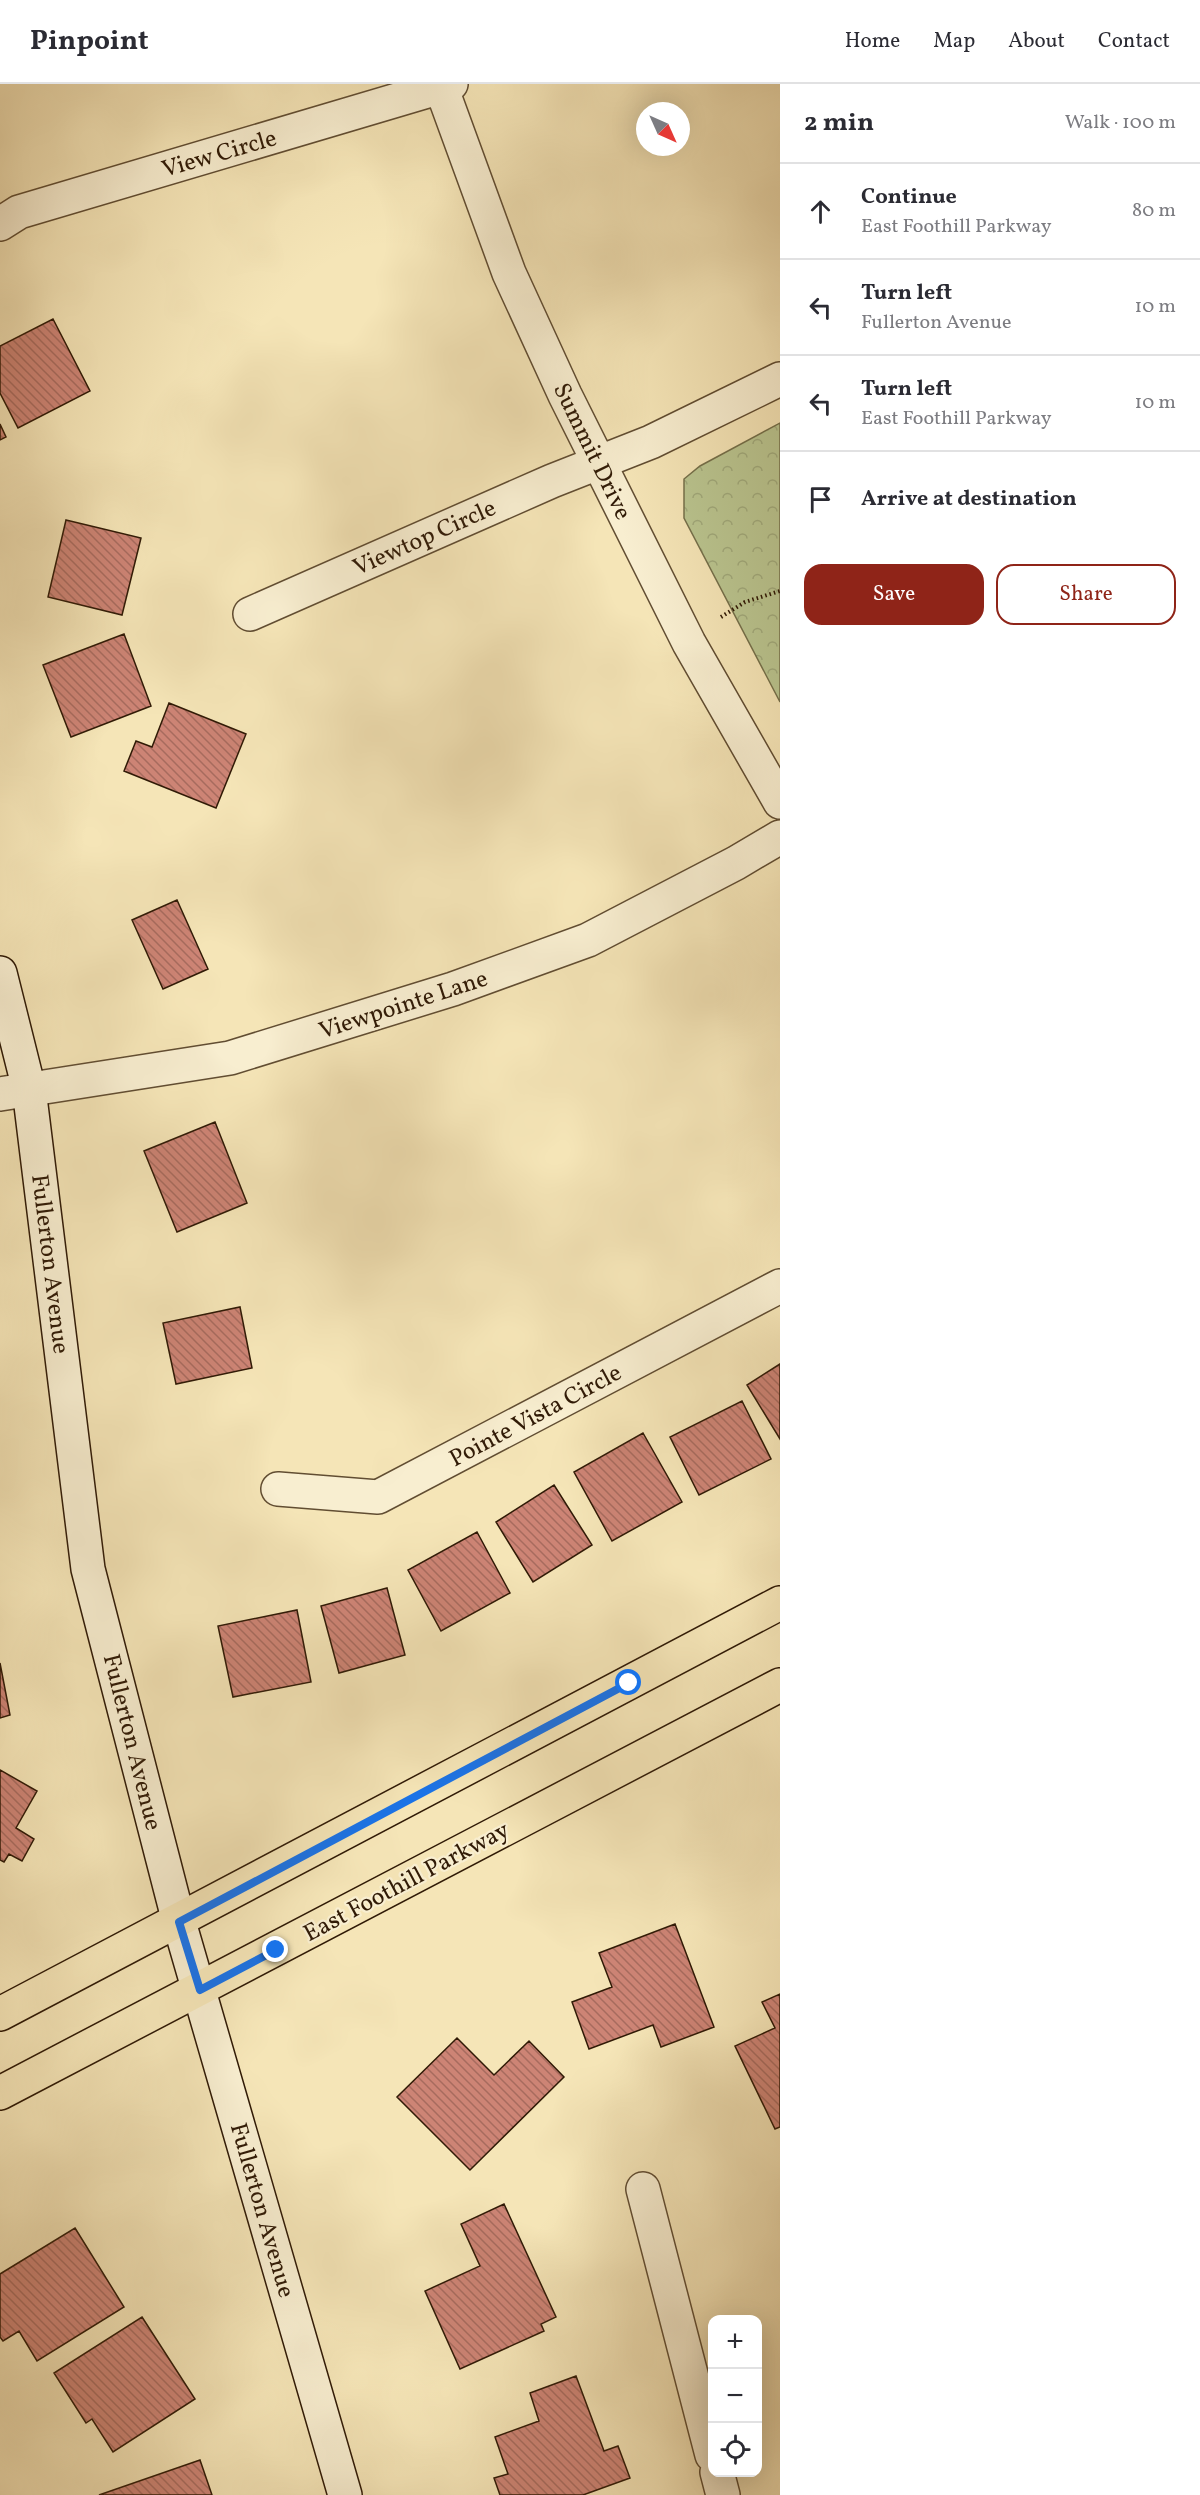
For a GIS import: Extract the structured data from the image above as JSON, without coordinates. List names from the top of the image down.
{
  "streets": {
    "main road": ["East Foothill Parkway"],
    "street": [
      "View Circle",
      "Summit Drive",
      "Viewtop Circle",
      "Viewpointe Lane",
      "Fullerton Avenue",
      "Pointe Vista Circle"
    ]
  },
  "crossings": [
    ["View Circle", "Summit Drive"],
    ["Summit Drive", "Viewtop Circle"],
    ["Viewpointe Lane", "Fullerton Avenue"],
    ["Fullerton Avenue", "East Foothill Parkway"]
  ],
  "north": "bottom right",
  "page": {
    "header": "Pinpoint",
    "nav": [
      "Home",
      "Map",
      "About",
      "Contact"
    ],
    "heading": ["2 min", "Walk · 100 m"],
    "list": [
      ["Continue", "East Foothill Parkway", "80 m"],
      ["Turn left", "Fullerton Avenue", "10 m"],
      ["Turn left", "East Foothill Parkway", "10 m"],
      "Arrive at destination"
    ],
    "buttons": ["Save", "Share"],
    "map_buttons": ["+", "−"]
  }
}
